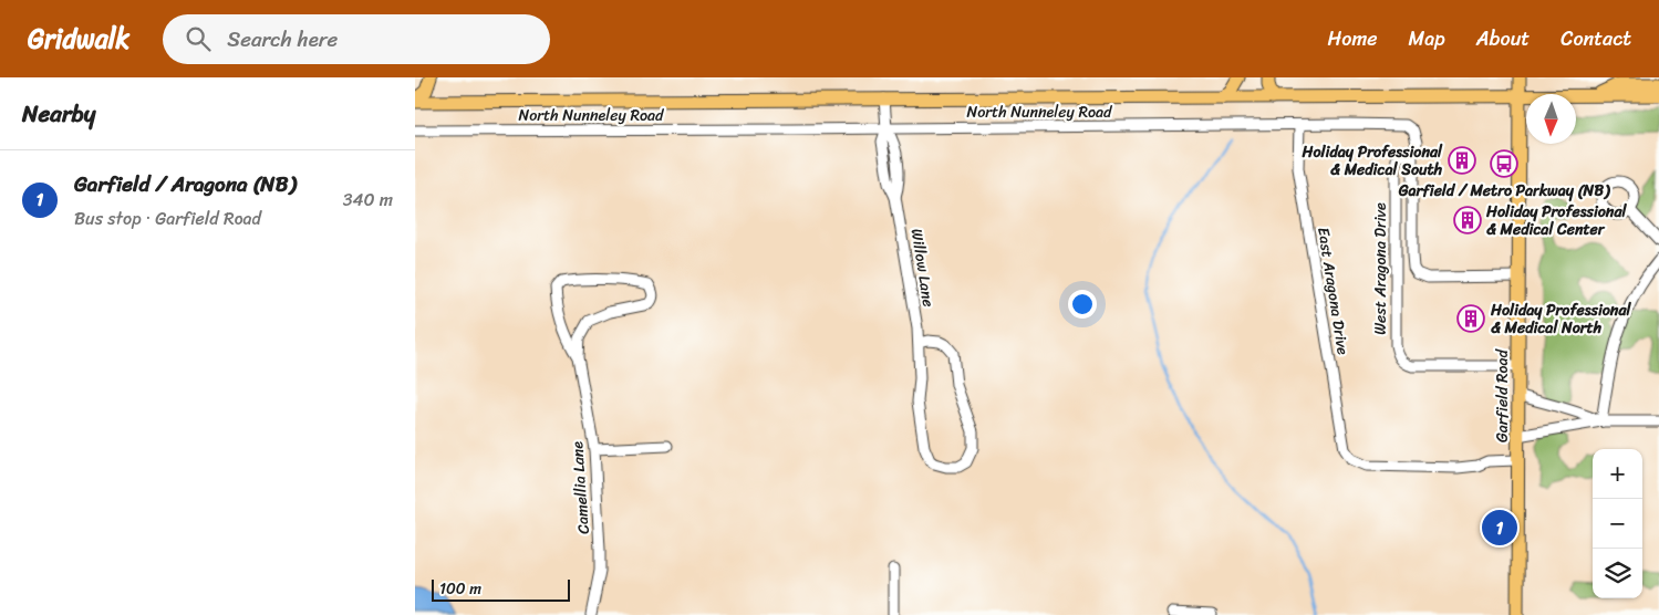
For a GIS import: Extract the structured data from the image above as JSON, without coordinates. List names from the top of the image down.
{
  "streets": {
    "main road": ["Garfield Road"],
    "street": [
      "North Nunneley Road",
      "Willow Lane",
      "West Aragona Drive",
      "East Aragona Drive",
      "Camellia Lane"
    ]
  },
  "crossings": [
    ["North Nunneley Road", "Willow Lane"],
    ["North Nunneley Road", "West Aragona Drive"],
    ["North Nunneley Road", "East Aragona Drive"],
    ["North Nunneley Road", "Garfield Road"],
    ["West Aragona Drive", "Garfield Road"],
    ["East Aragona Drive", "Garfield Road"]
  ],
  "places": {
    "building": ["Holiday Professional & Medical South", "Holiday Professional & Medical Center", "Holiday Professional & Medical North"],
    "bus stop": ["Garfield / Metro Parkway (NB)"]
  },
  "scale_bar": "100 m",
  "north": "bottom",
  "page": {
    "header": "Gridwalk",
    "search": "Search here",
    "nav": [
      "Home",
      "Map",
      "About",
      "Contact"
    ],
    "heading": "Nearby",
    "list": [
      {
        "mark": "1",
        "name": "Garfield / Aragona (NB)",
        "note": "Bus stop · Garfield Road",
        "value": "340 m"
      }
    ],
    "map_buttons": ["+", "−"],
    "pins": "1",
    "scale": "100 m"
  }
}
